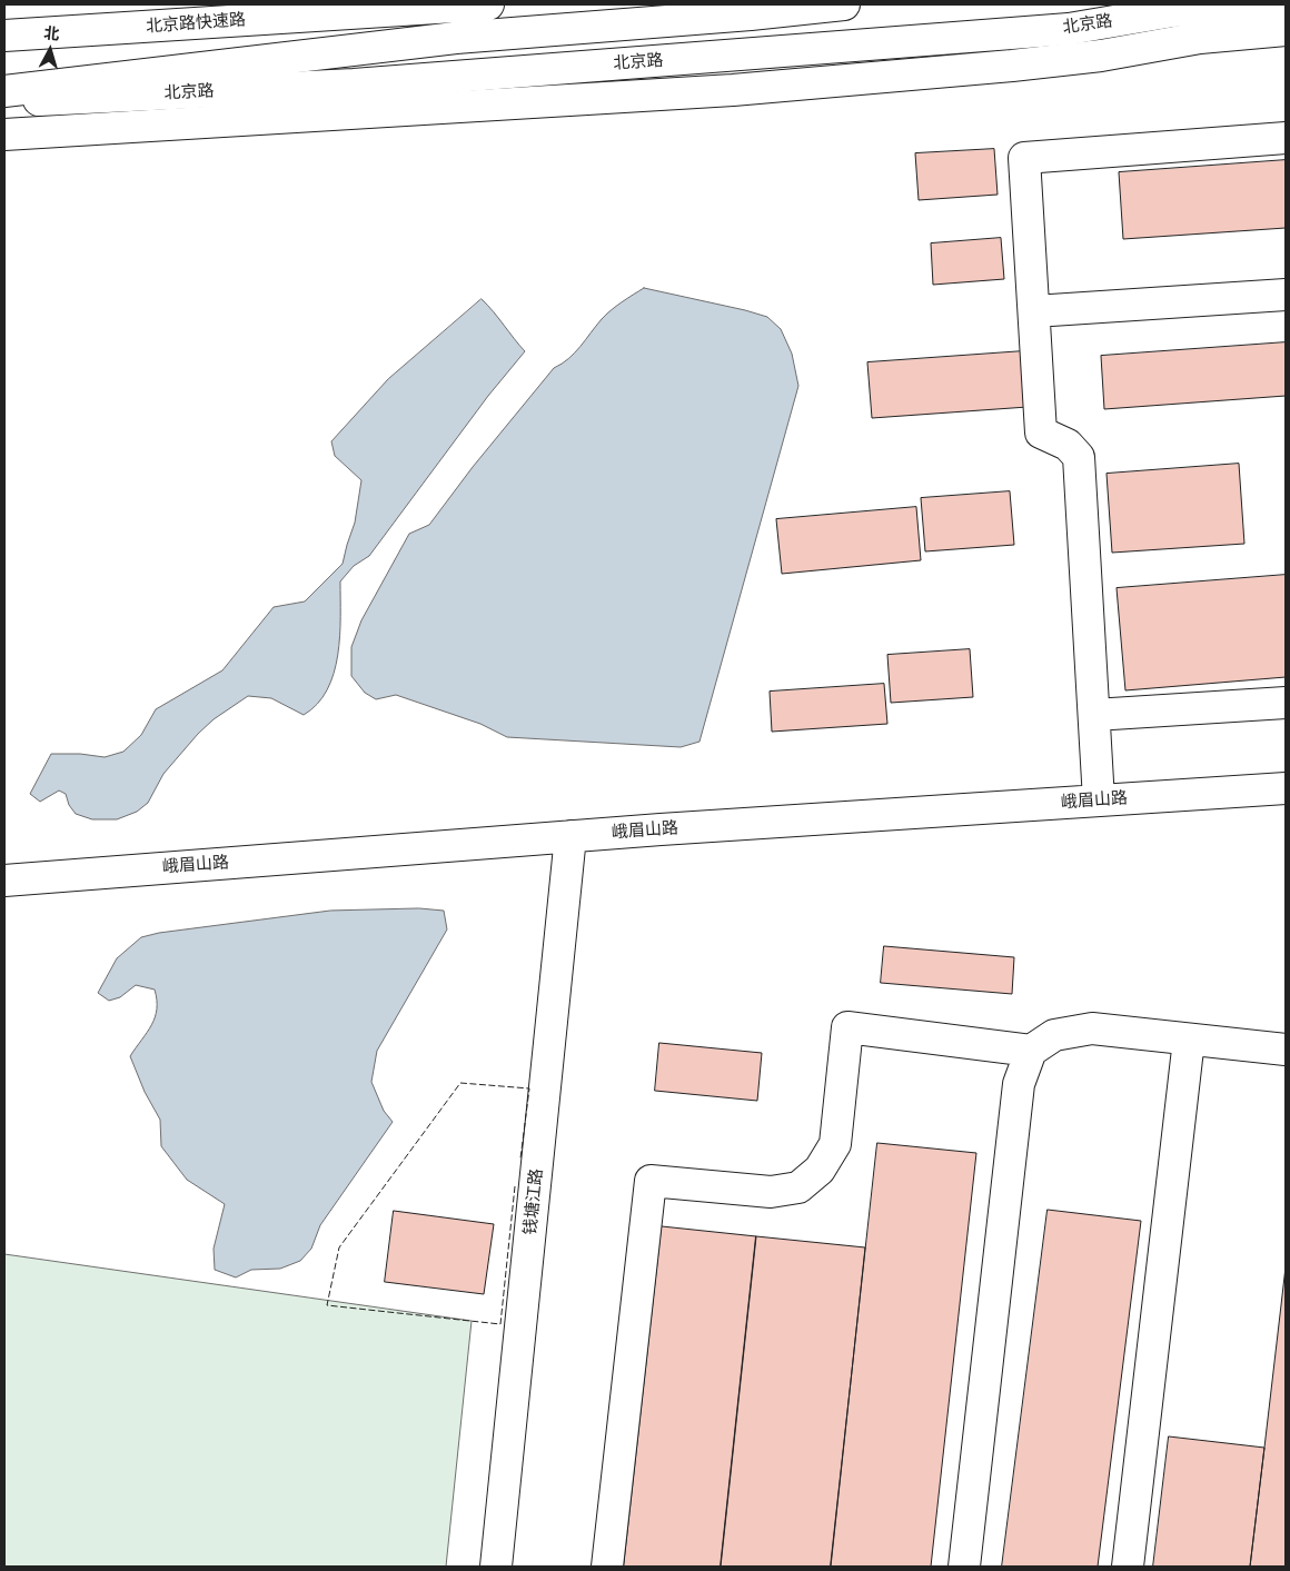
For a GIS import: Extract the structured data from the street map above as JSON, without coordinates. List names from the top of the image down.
{
  "streets": {
    "main road": [
      "北京路快速路",
      "北京路",
      "峨眉山路",
      "钱塘江路"
    ]
  },
  "crossings": [
    ["峨眉山路", "钱塘江路"]
  ],
  "north": "top"
}
